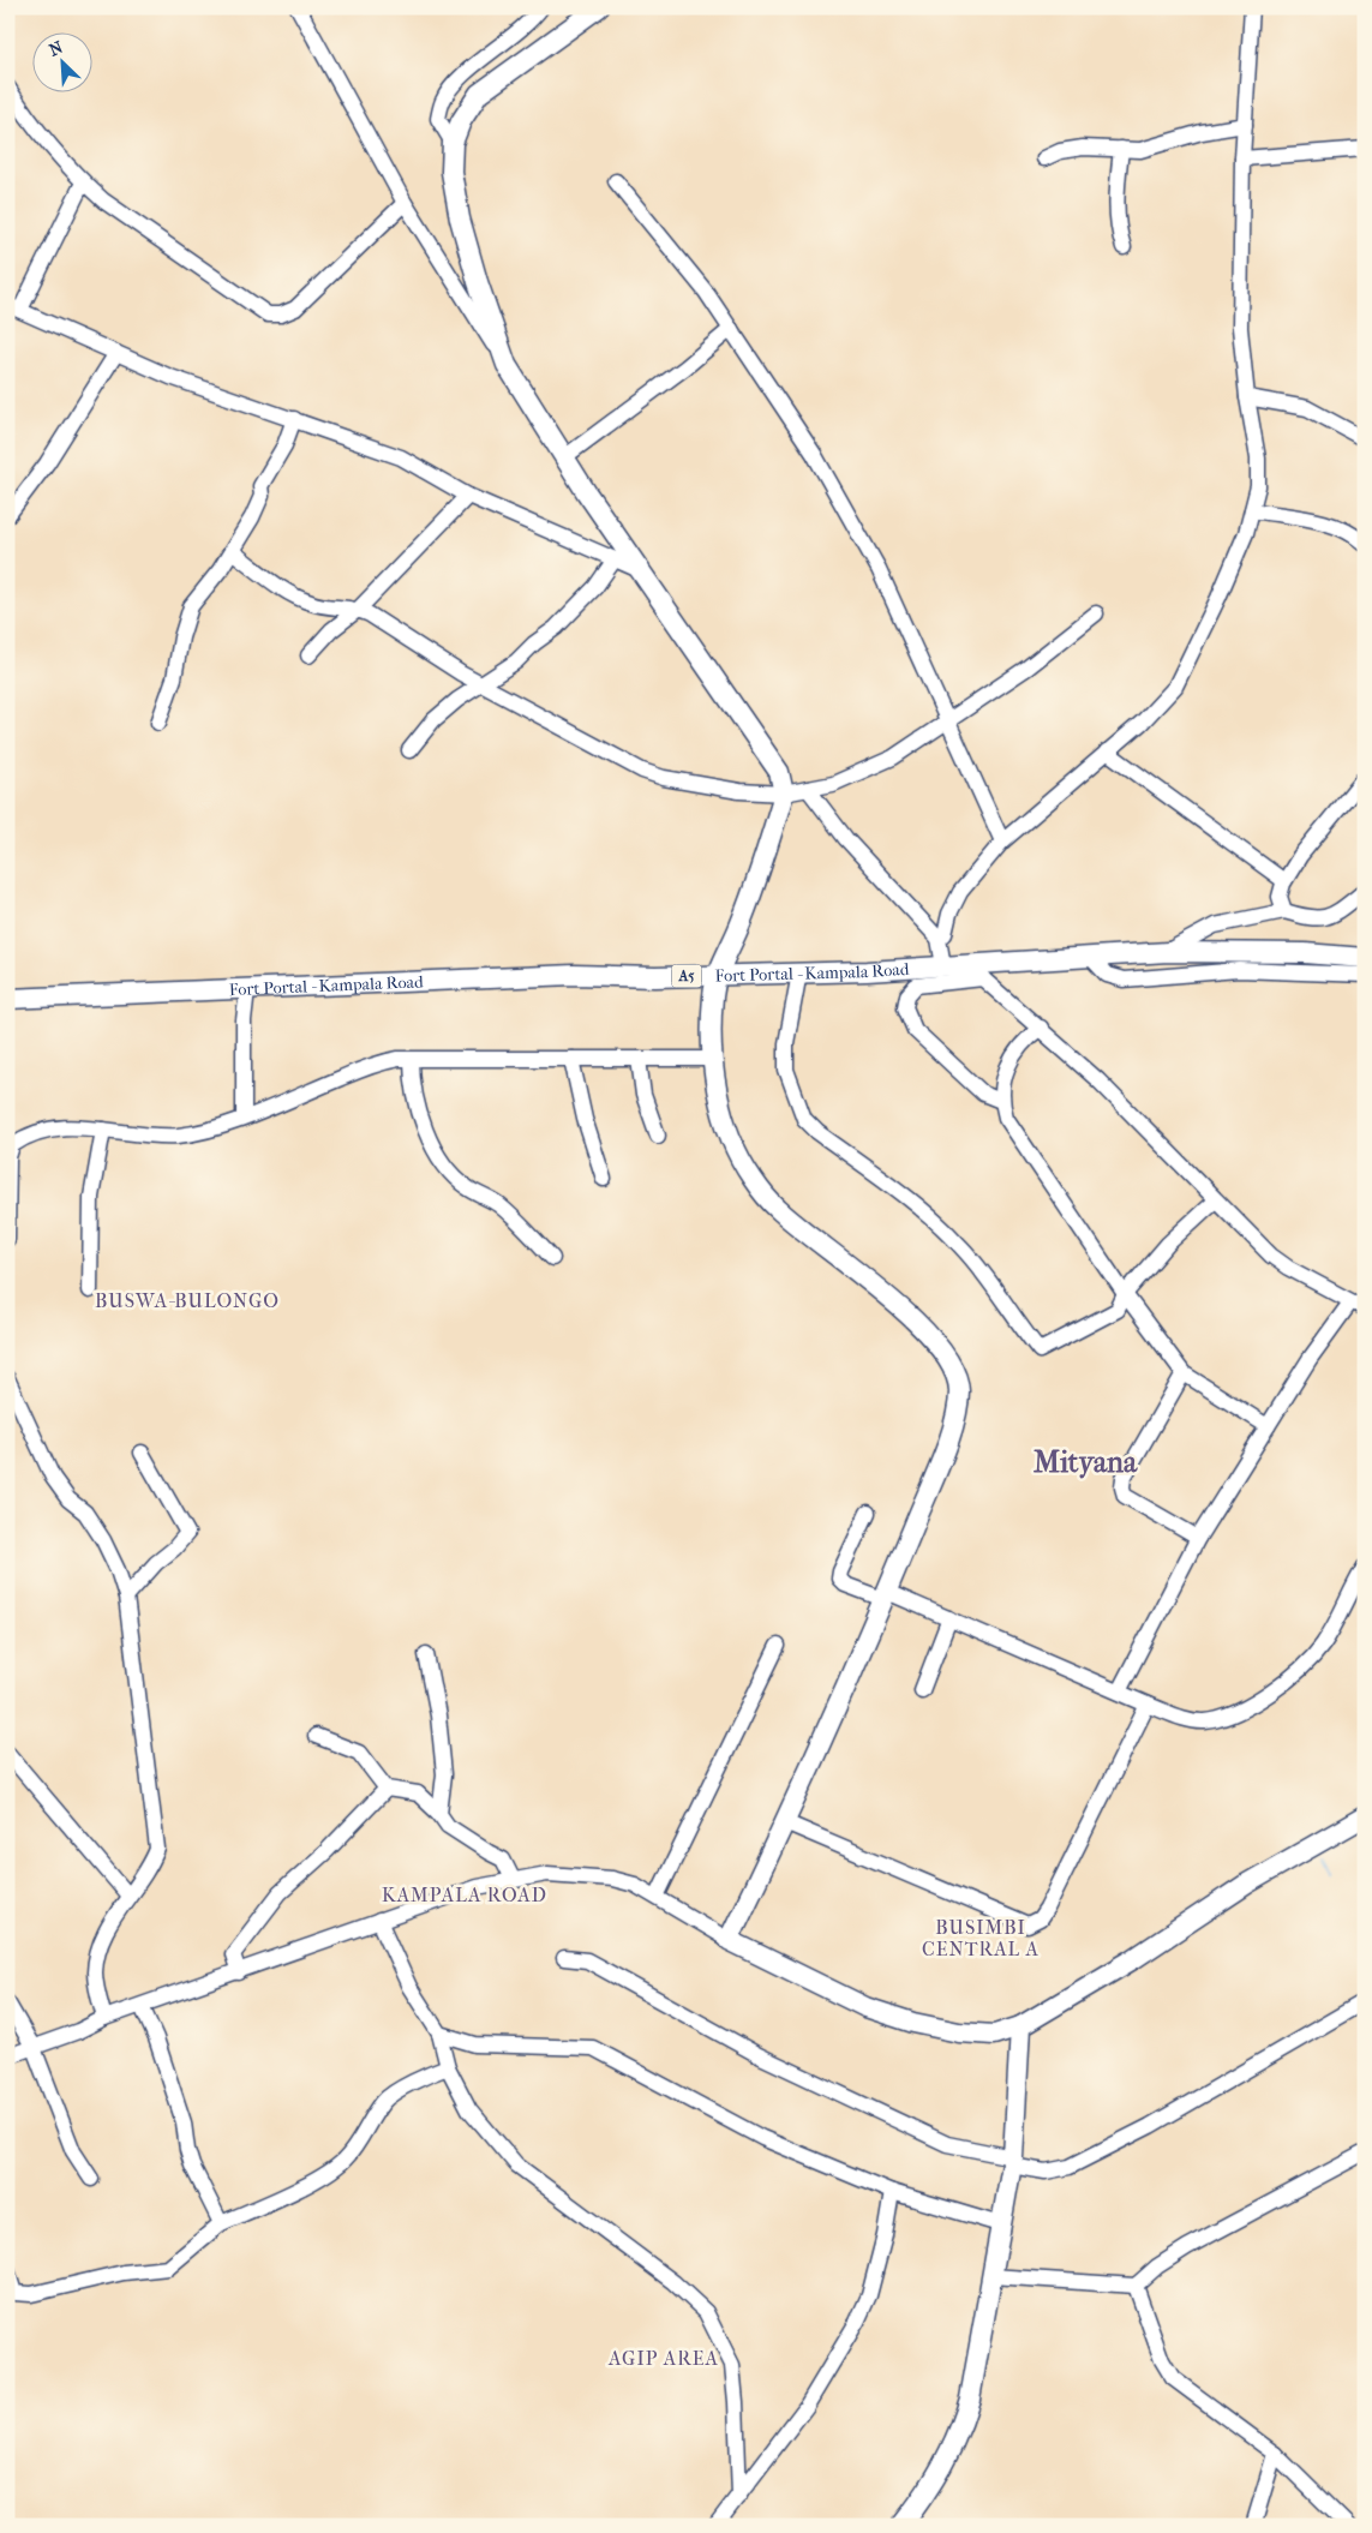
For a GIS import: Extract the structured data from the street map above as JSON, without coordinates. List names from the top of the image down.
{
  "streets": {
    "main road": ["Fort Portal - Kampala Road", "A5"]
  },
  "districts": [
    "BUSWA-BULONGO",
    "Mityana",
    "KAMPALA ROAD",
    "BUSIMBI CENTRAL A",
    "AGIP AREA"
  ],
  "north": "top left"
}
